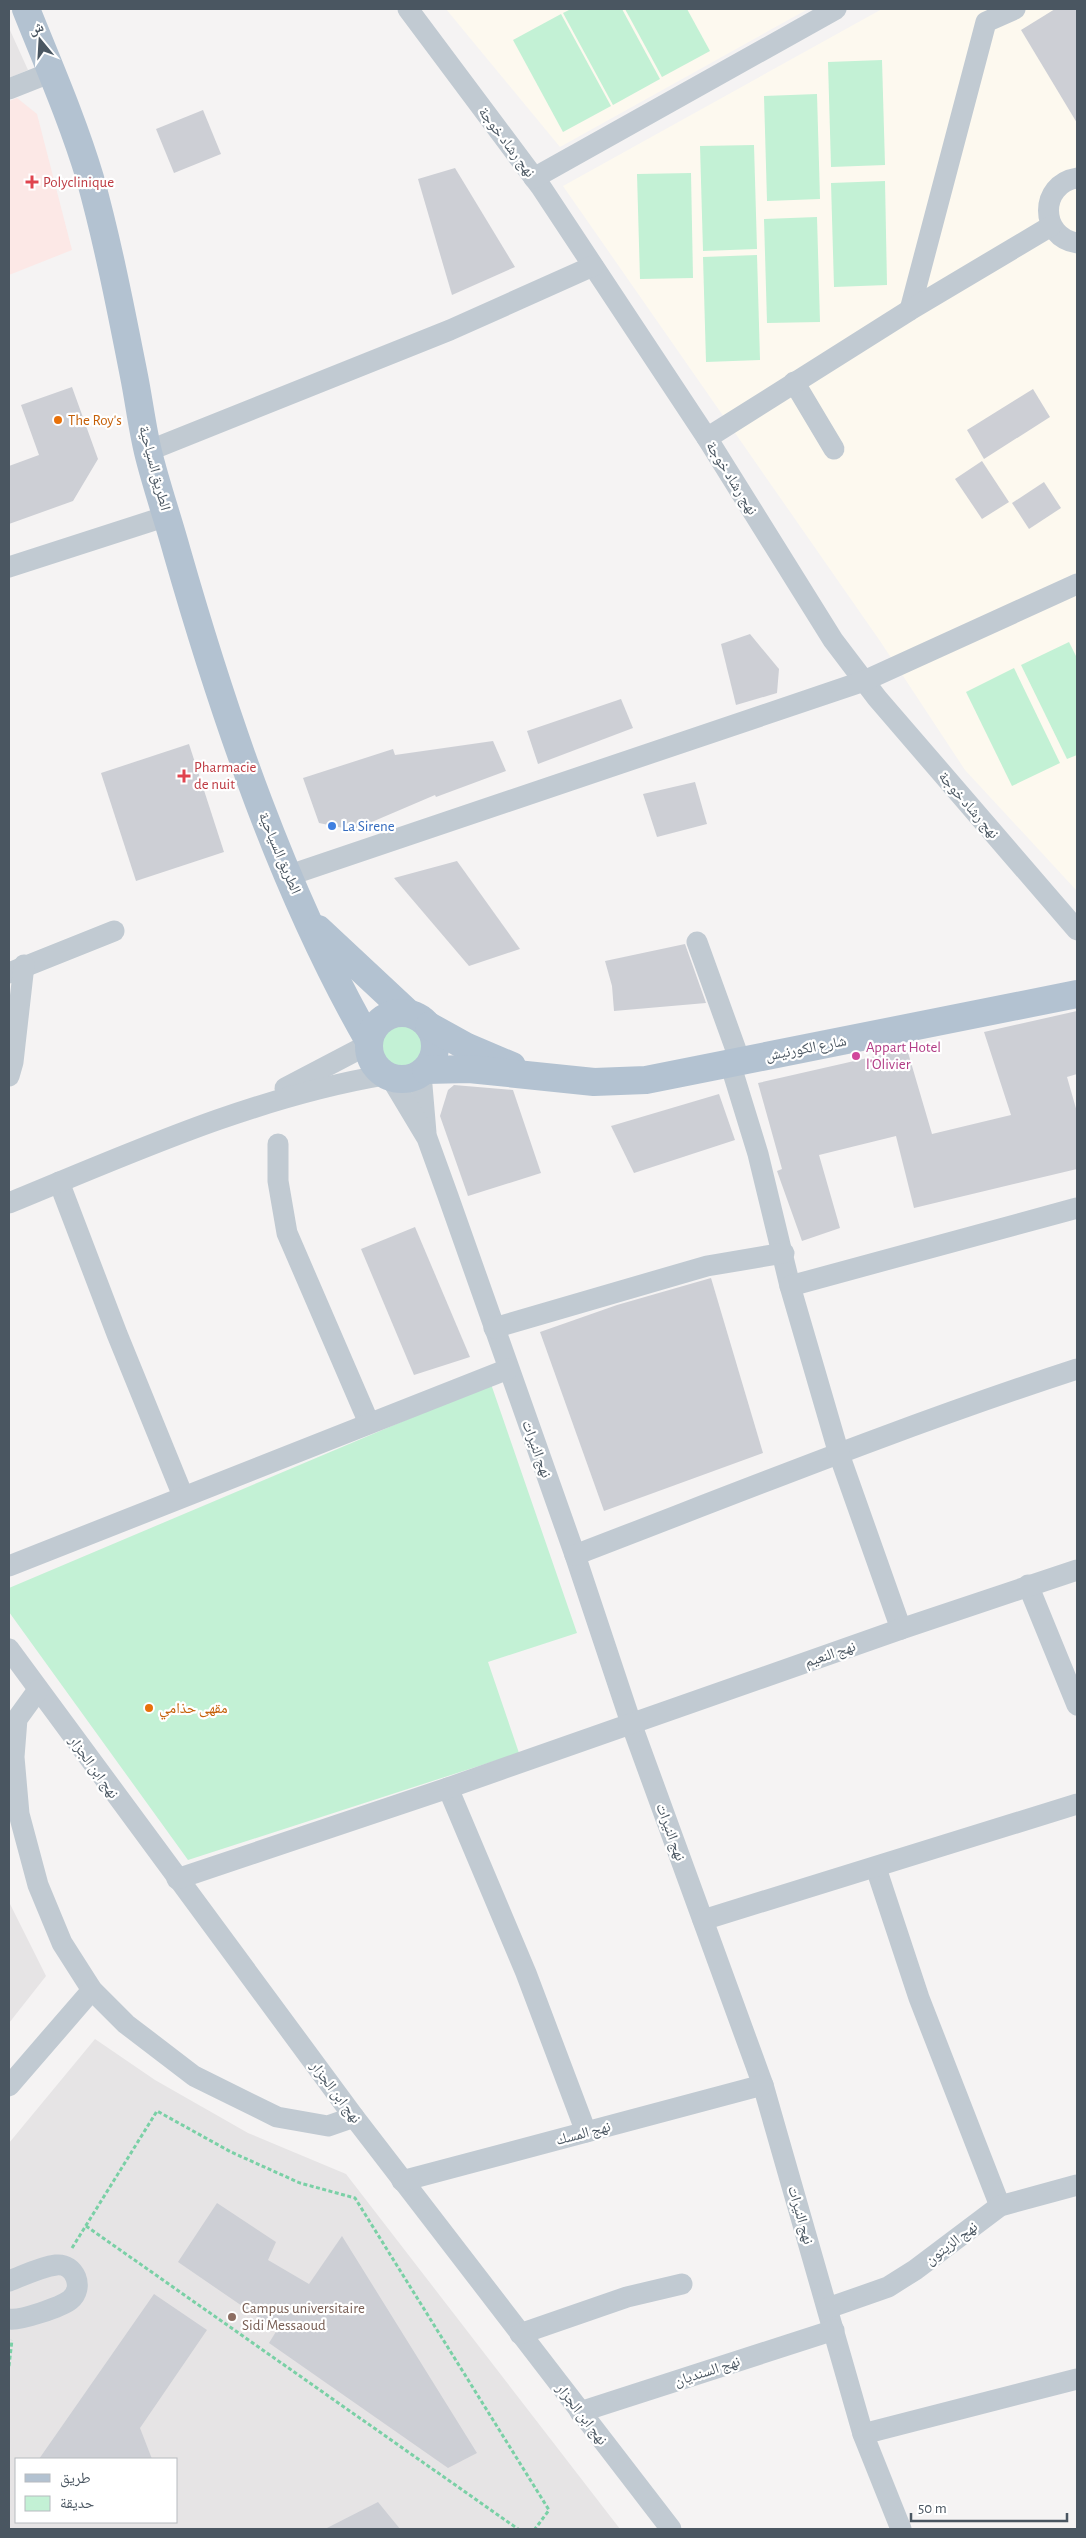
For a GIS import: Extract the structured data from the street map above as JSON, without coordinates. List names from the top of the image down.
{
  "streets": {
    "main road": ["الطريق السياحية", "شارع الكورنيش"],
    "street": [
      "نهج رشاد خوجة",
      "نهج النيرات",
      "نهج النعيم",
      "نهج ابن الجزار",
      "نهج المسك",
      "نهج الزيتون",
      "نهج السنديان"
    ]
  },
  "crossings": [
    ["الطريق السياحية", "شارع الكورنيش"],
    ["نهج النيرات", "نهج النعيم"],
    ["نهج النيرات", "نهج المسك"],
    ["نهج النيرات", "نهج الزيتون"],
    ["نهج النيرات", "نهج السنديان"],
    ["نهج النعيم", "نهج ابن الجزار"],
    ["نهج ابن الجزار", "نهج المسك"],
    ["نهج ابن الجزار", "نهج السنديان"]
  ],
  "places": {
    "health": ["Polyclinique", "Pharmacie de nuit"],
    "other": [
      "The Roy's",
      "La Sirene",
      "Appart Hotel l'Olivier",
      "مقهى حذامي",
      "Campus universitaire Sidi Messaoud"
    ]
  },
  "legend": ["طريق", "حديقة"],
  "scale_bar": "50 m",
  "north": "top"
}
